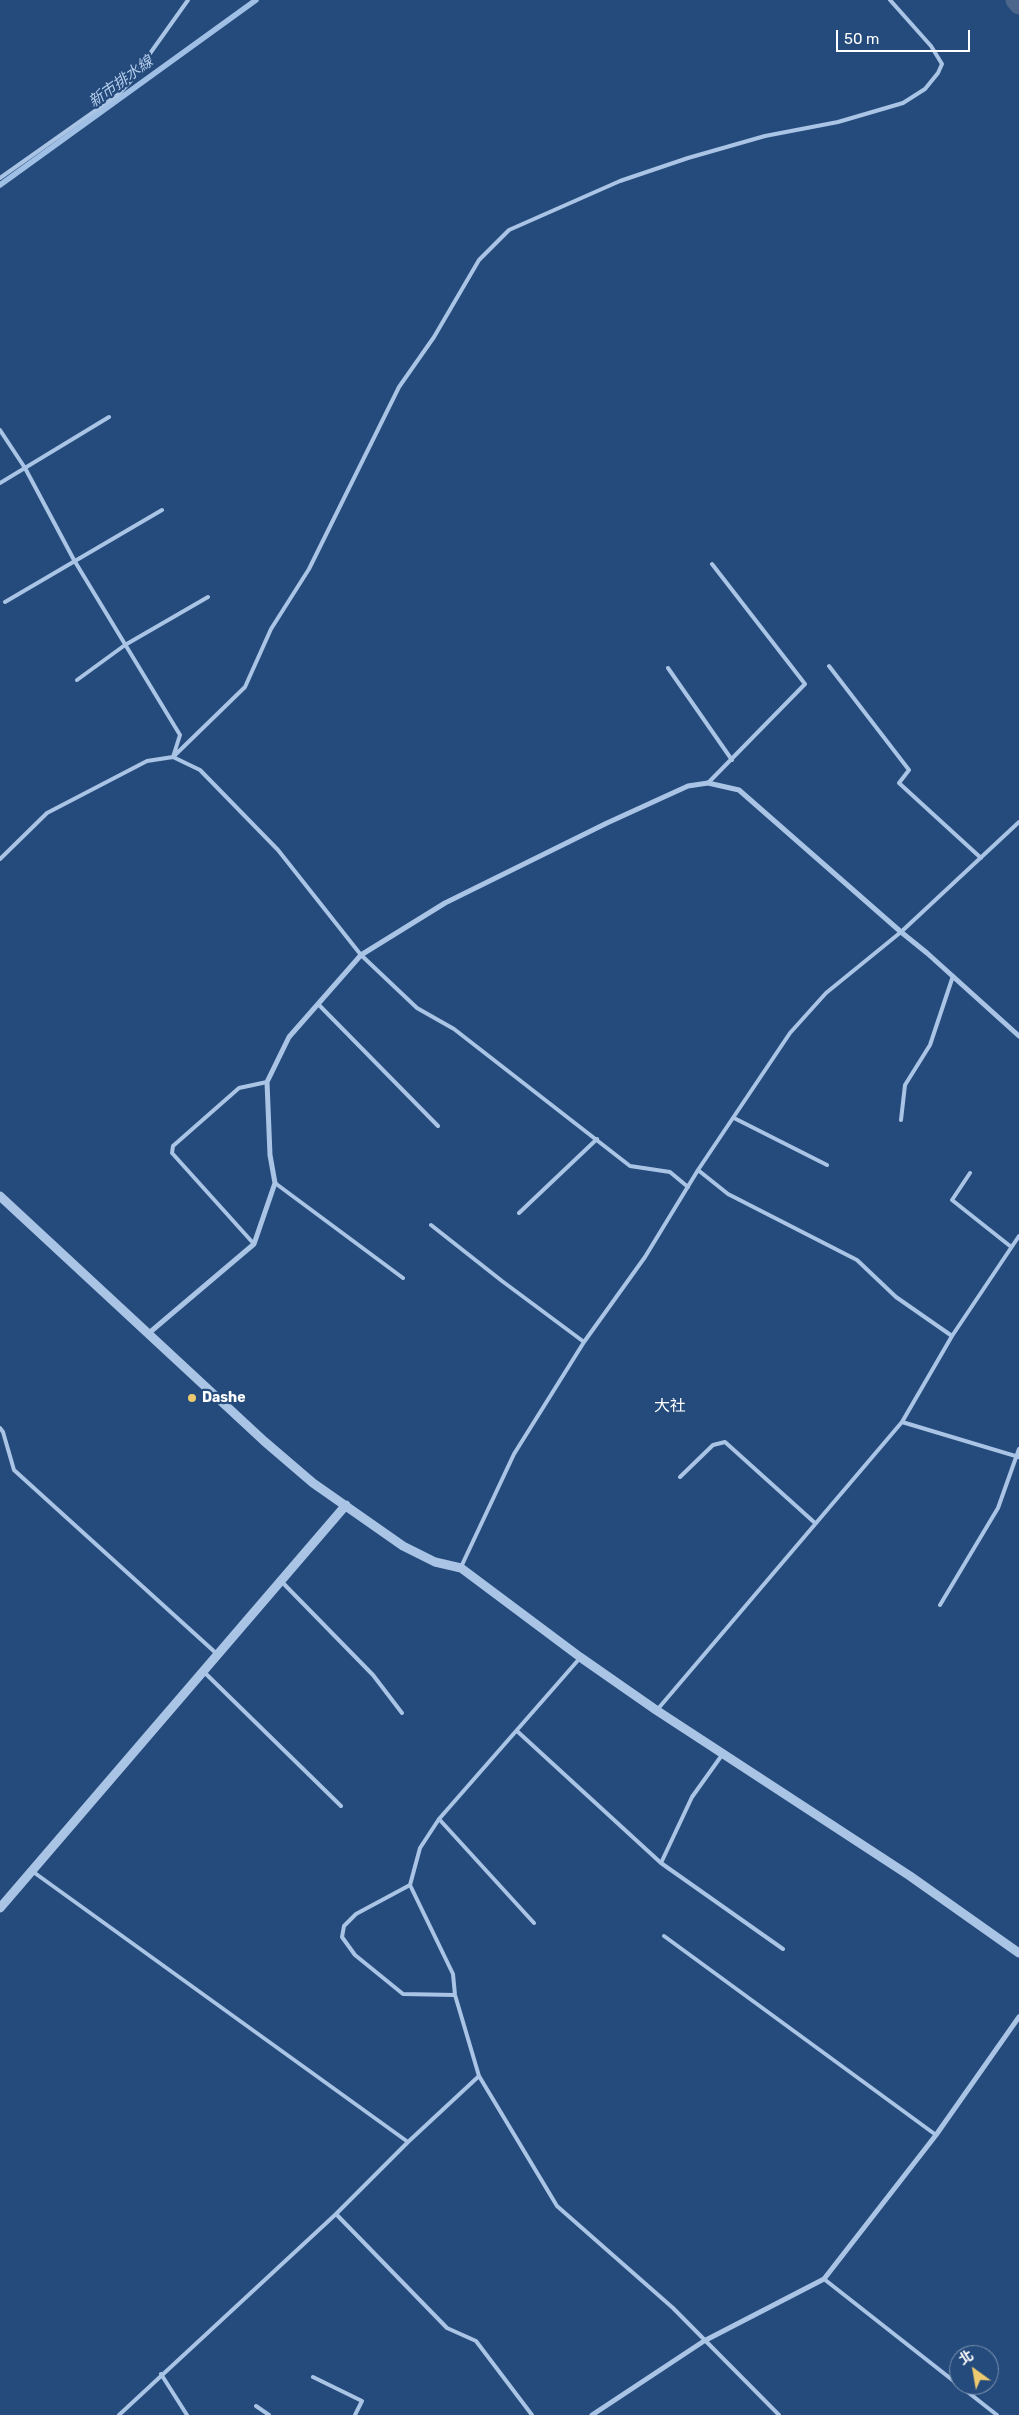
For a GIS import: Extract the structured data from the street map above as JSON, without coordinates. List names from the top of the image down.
{
  "districts": ["大社"],
  "water": ["新市排水線"],
  "places": ["Dashe"],
  "scale_bar": "50 m",
  "north": "top left"
}
